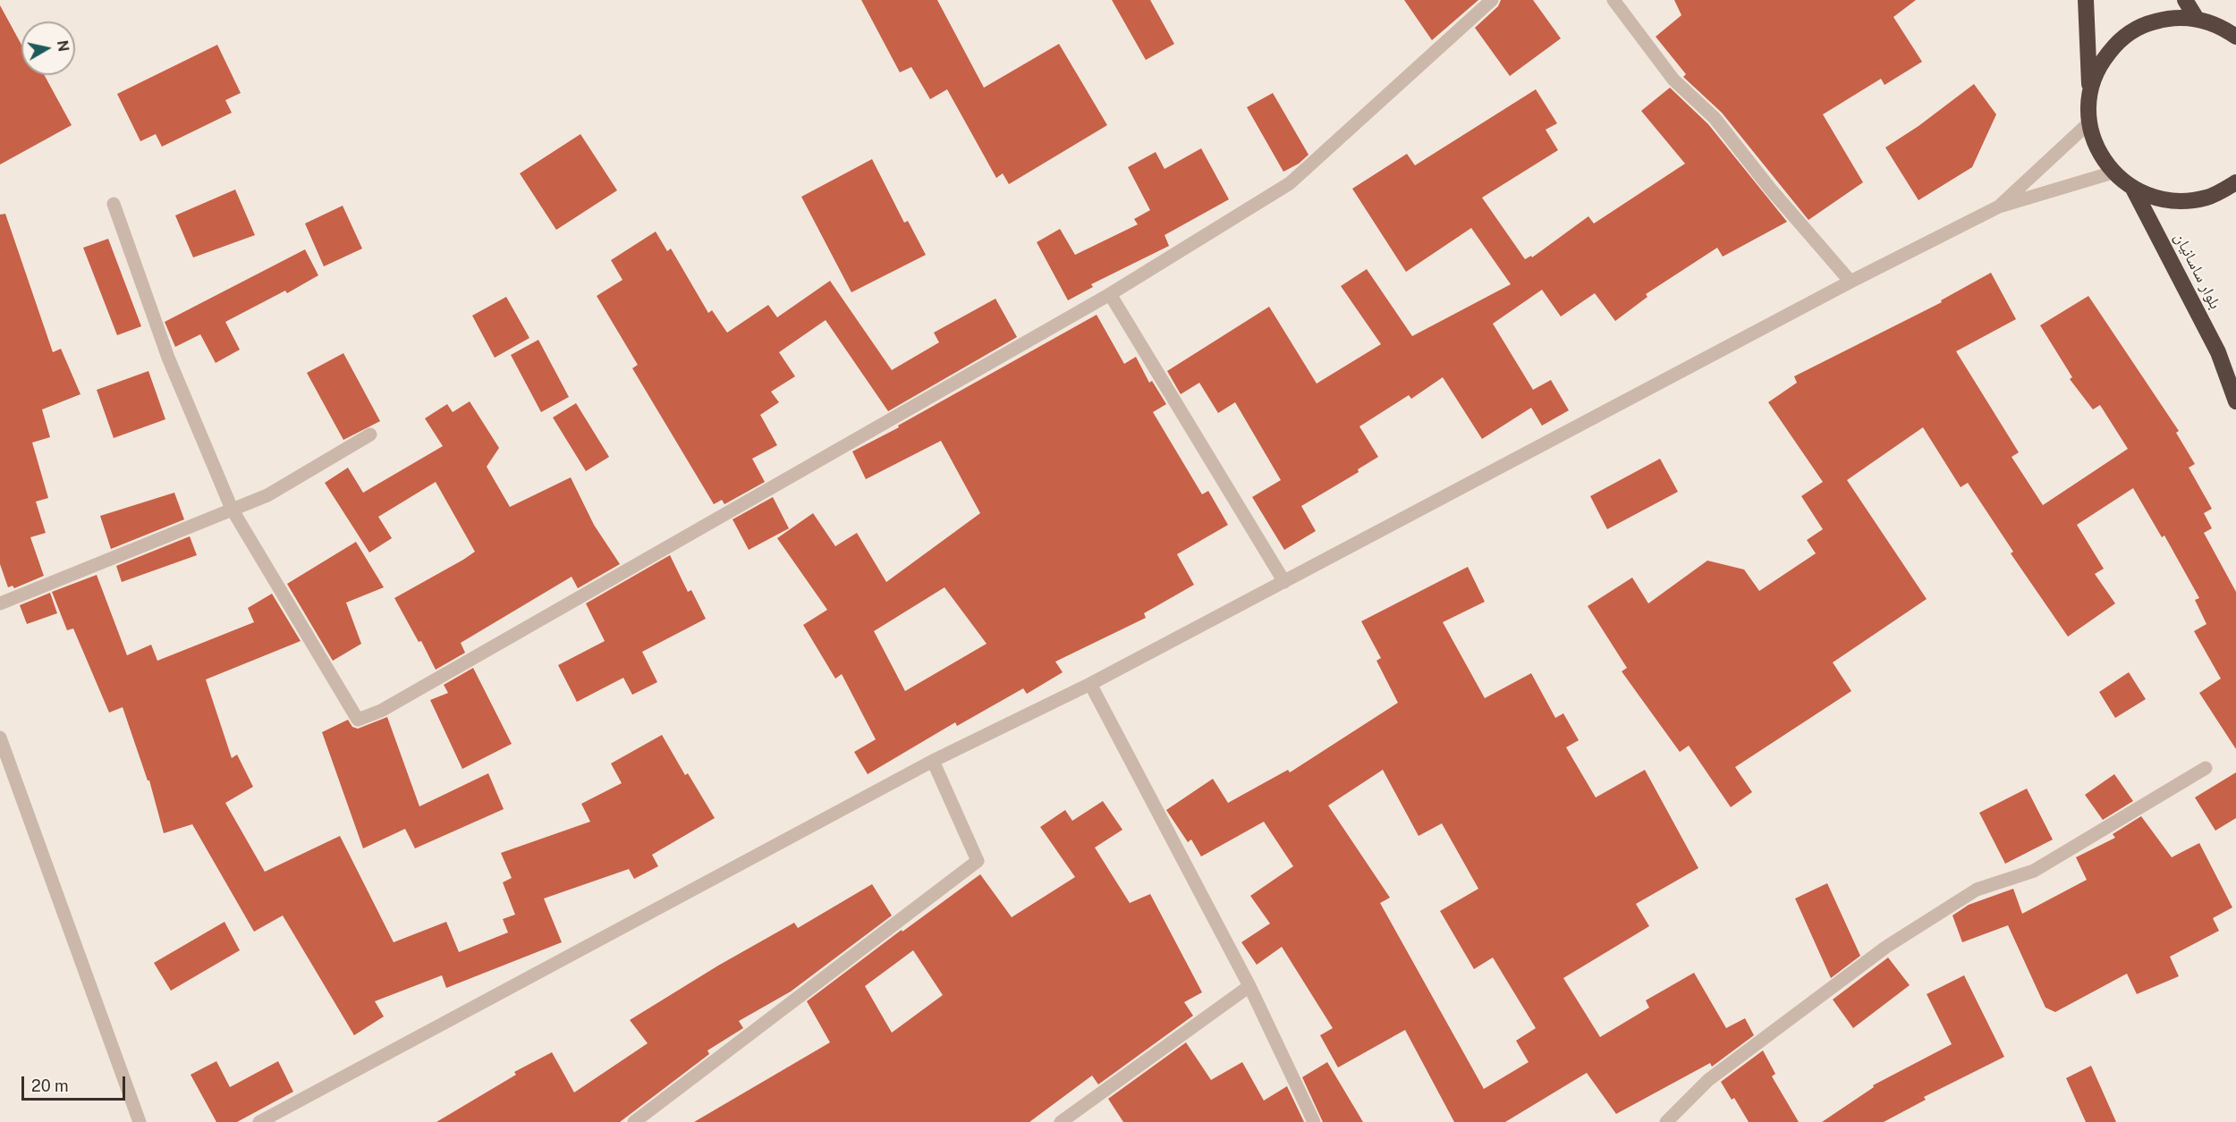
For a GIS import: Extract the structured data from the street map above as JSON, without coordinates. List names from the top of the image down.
{
  "streets": {
    "highway": ["بلوار ساسانیان"]
  },
  "scale_bar": "20 m",
  "north": "right"
}
